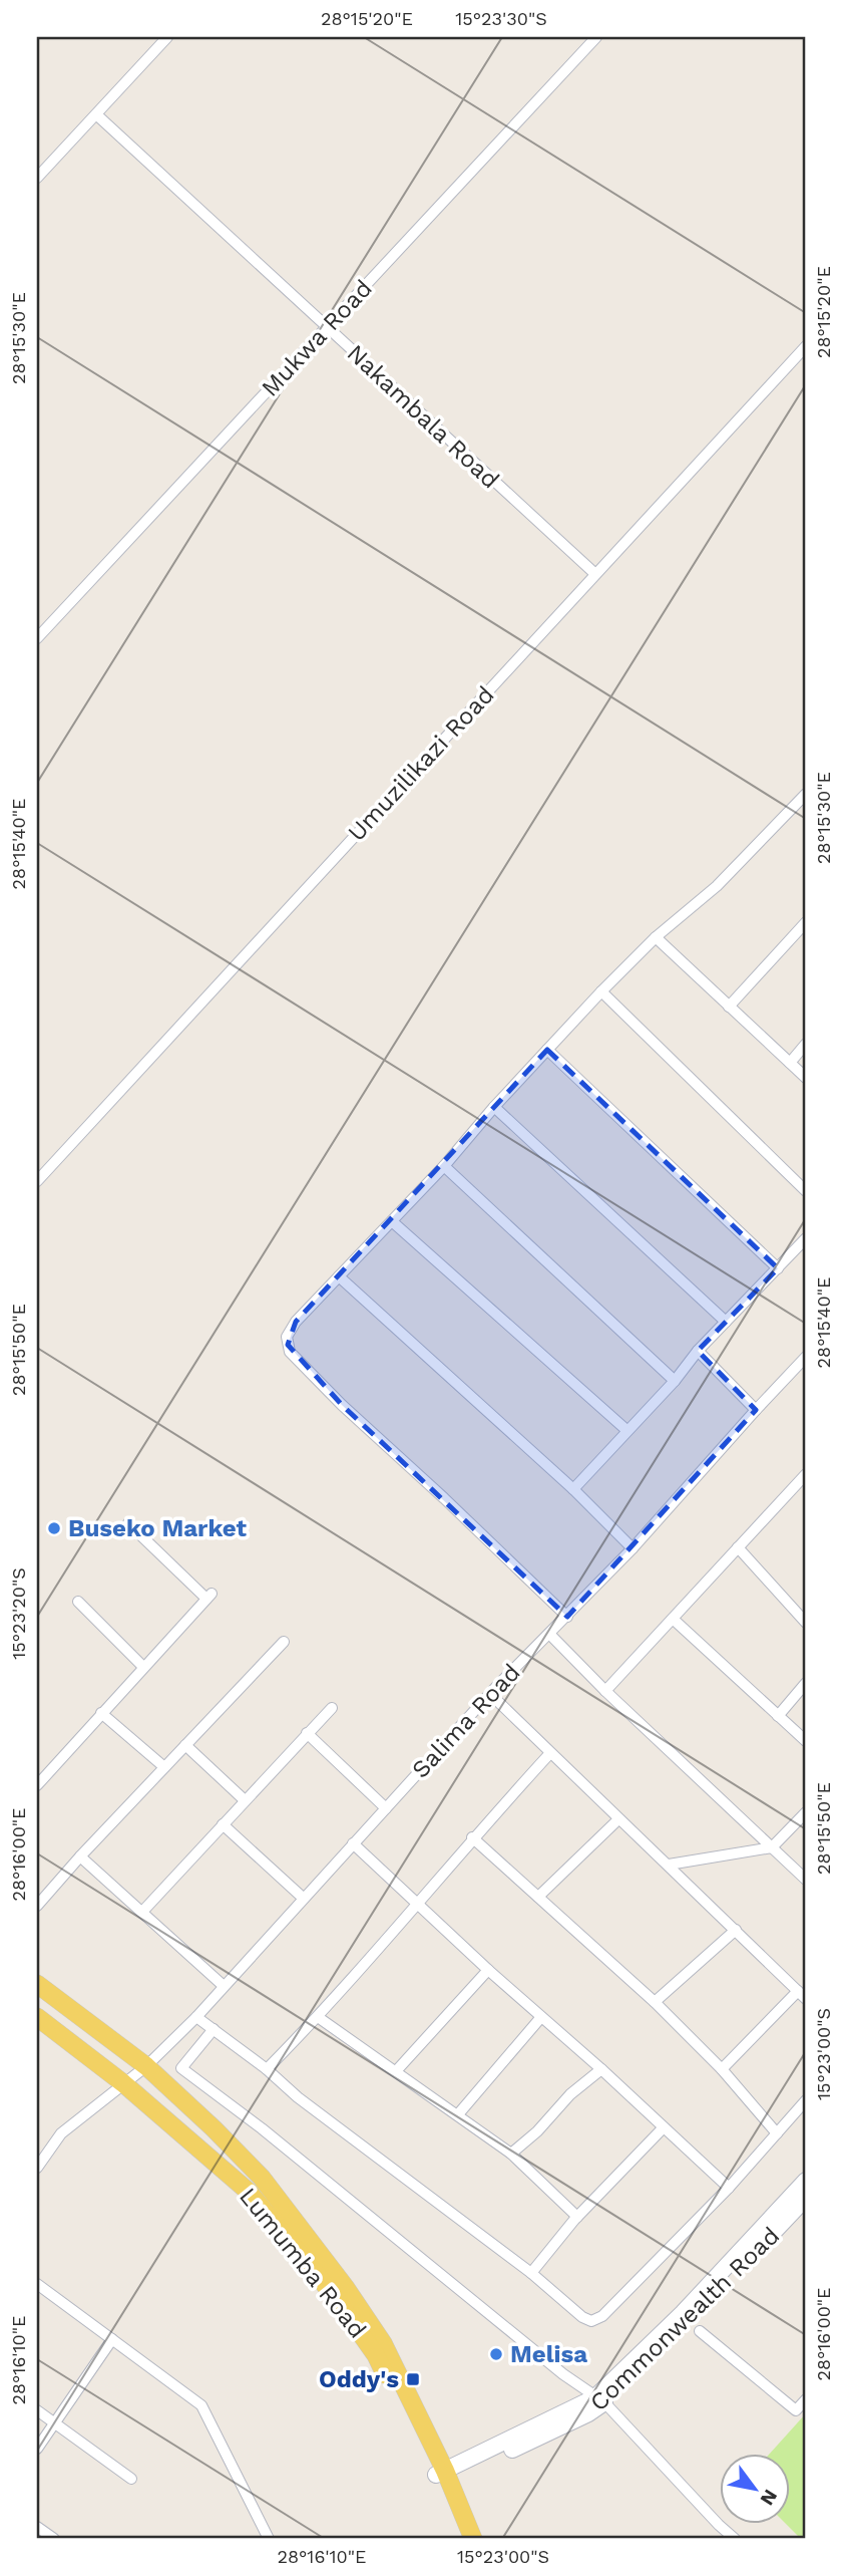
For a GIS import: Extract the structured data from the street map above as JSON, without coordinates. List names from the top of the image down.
{
  "streets": {
    "main road": ["Lumumba Road", "Commonwealth Road"],
    "street": [
      "Mukwa Road",
      "Nakambala Road",
      "Umuzilikazi Road",
      "Salima Road"
    ]
  },
  "crossings": [
    ["Mukwa Road", "Nakambala Road"],
    ["Nakambala Road", "Umuzilikazi Road"],
    ["Salima Road", "Lumumba Road"],
    ["Lumumba Road", "Commonwealth Road"]
  ],
  "places": {
    "other": ["Buseko Market", "Melisa"],
    "transit": ["Oddy's"]
  },
  "north": "bottom right",
  "coordinates": [
    "28°15'20\"E",
    "15°23'30\"S",
    "28°15'30\"E",
    "28°15'40\"E",
    "28°15'50\"E",
    "15°23'20\"S",
    "28°16'00\"E",
    "15°23'00\"S",
    "28°16'10\"E"
  ]
}
